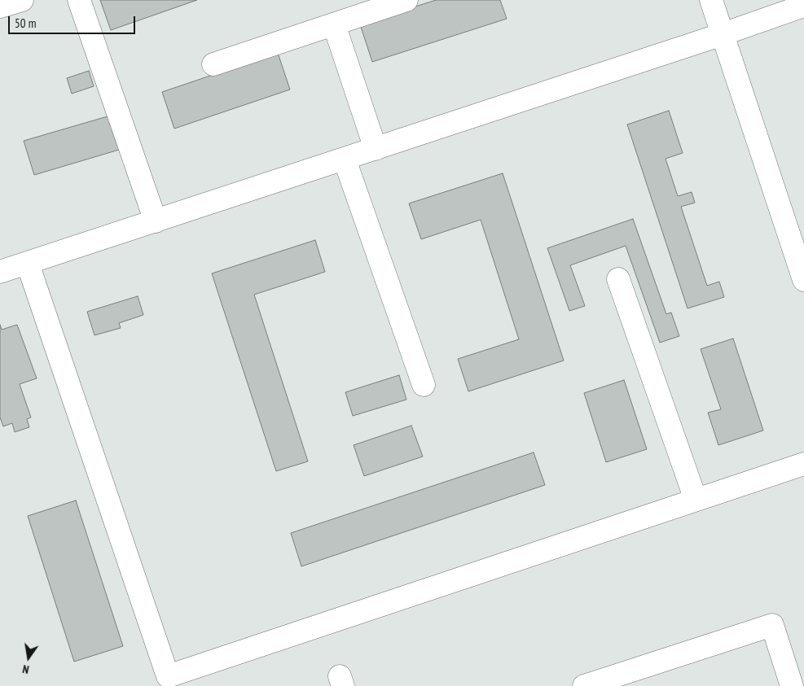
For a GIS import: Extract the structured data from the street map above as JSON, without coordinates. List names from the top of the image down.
{
  "scale_bar": "50 m",
  "north": "bottom"
}
